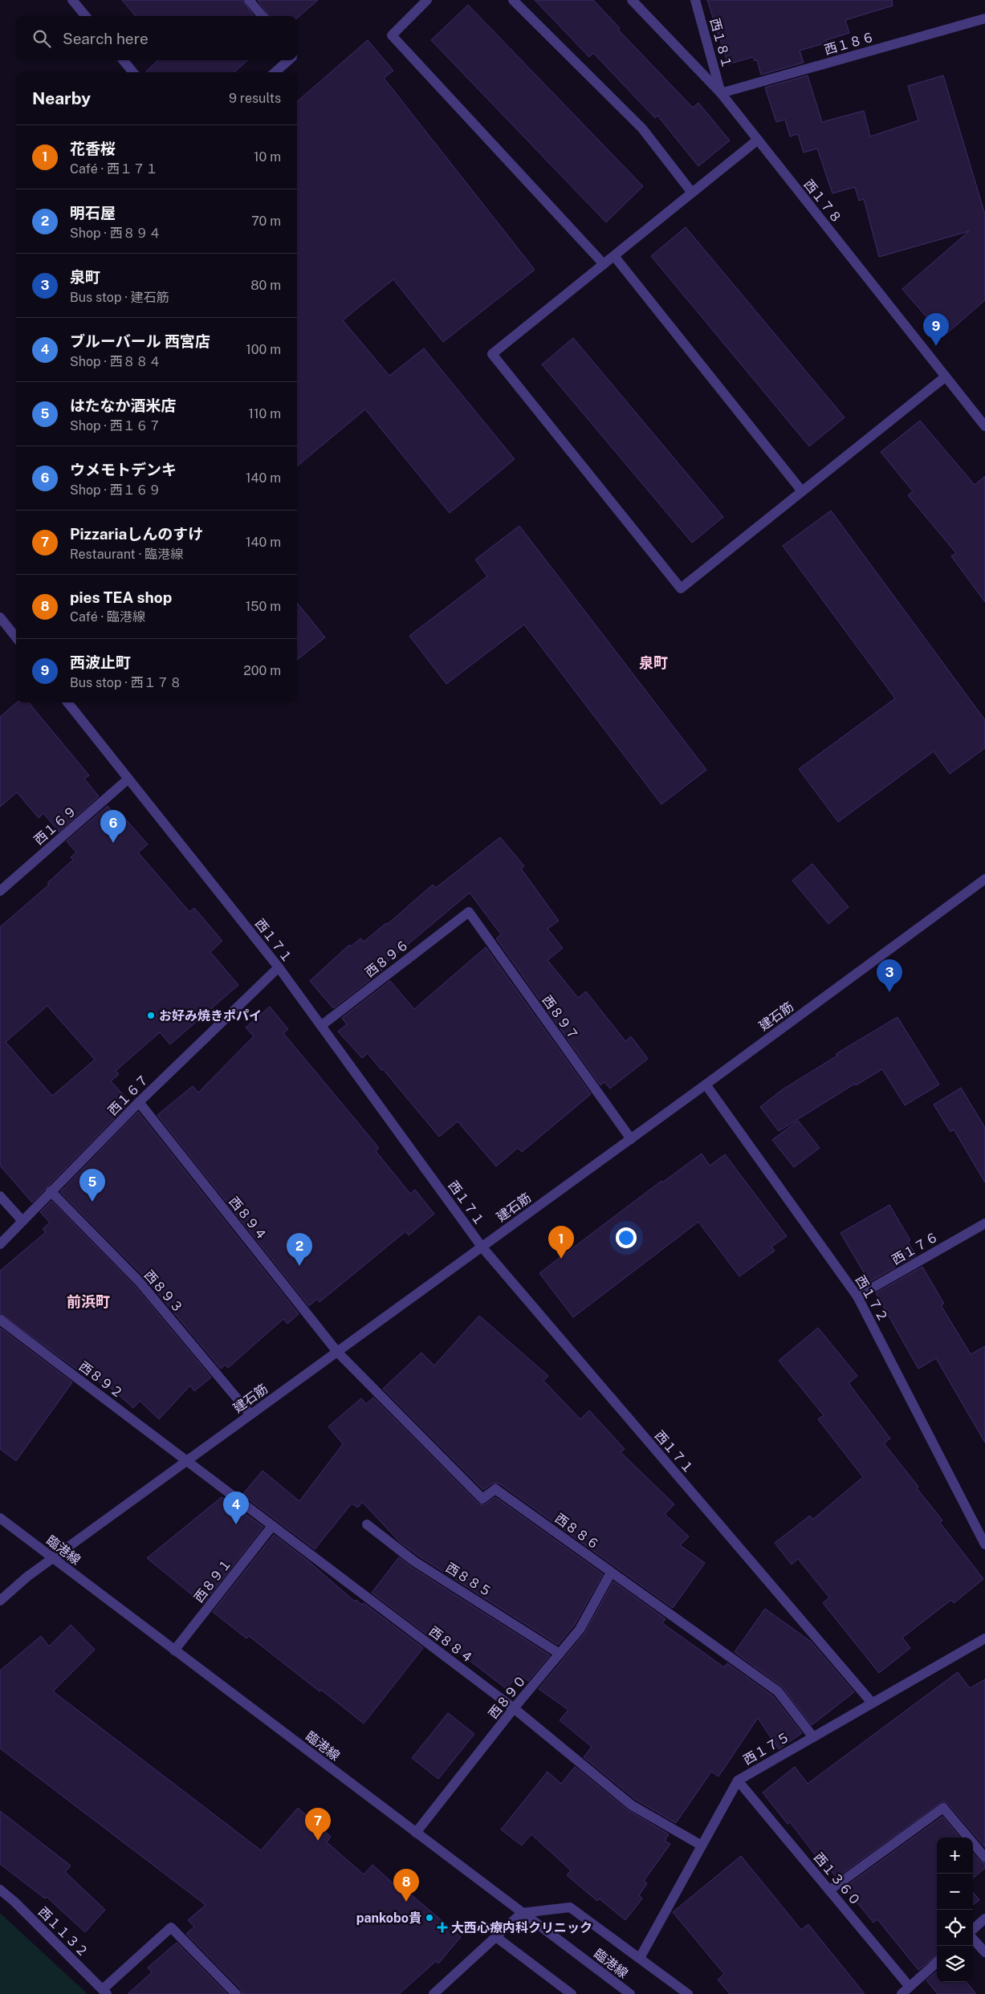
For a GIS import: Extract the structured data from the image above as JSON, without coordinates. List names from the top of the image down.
{
  "streets": {
    "street": [
      "西１８１",
      "西１８６",
      "西１７８",
      "西１６９",
      "西１７１",
      "西８９６",
      "建石筋",
      "西８９７",
      "西１６７",
      "西８９４",
      "西１７６",
      "西８９３",
      "西１７２",
      "西８９２",
      "西８８６",
      "臨港線",
      "西８８５",
      "西８９１",
      "西８８４",
      "西８９０",
      "西１７５",
      "西１３６０",
      "西１１３２"
    ]
  },
  "crossings": [
    ["西１８１", "西１８６"],
    ["西１８１", "西１７８"],
    ["西１８６", "西１７８"],
    ["西１６９", "西１７１"],
    ["西１７１", "西８９６"],
    ["西１７１", "建石筋"],
    ["西１７１", "西１６７"],
    ["西１７１", "西１７５"],
    ["西８９６", "西８９７"],
    ["建石筋", "西８９７"],
    ["建石筋", "西８９４"],
    ["建石筋", "西８９３"],
    ["建石筋", "西１７２"],
    ["建石筋", "西８９２"],
    ["建石筋", "西８８６"],
    ["建石筋", "臨港線"],
    ["建石筋", "西８８４"],
    ["西１６７", "西８９４"],
    ["西１６７", "西８９３"],
    ["西８９４", "西８８６"],
    ["西１７６", "西１７２"],
    ["西８９２", "西８８４"],
    ["西８８６", "西８９０"],
    ["西８８６", "西１７５"],
    ["臨港線", "西８９１"],
    ["臨港線", "西８９０"],
    ["西８８５", "西８９０"],
    ["西８９１", "西８８４"],
    ["西８８４", "西８９０"],
    ["西８８４", "西１７５"],
    ["西１７５", "西１３６０"]
  ],
  "districts": ["泉町", "前浜町"],
  "places": {
    "other": ["お好み焼きポパイ", "pankobo貴"],
    "health": ["大西心療内科クリニック"]
  },
  "page": {
    "search": "Search here",
    "heading": ["Nearby", "9 results"],
    "list": [
      {
        "mark": "1",
        "name": "花香桜",
        "note": "Café · 西１７１",
        "value": "10 m"
      },
      {
        "mark": "2",
        "name": "明石屋",
        "note": "Shop · 西８９４",
        "value": "70 m"
      },
      {
        "mark": "3",
        "name": "泉町",
        "note": "Bus stop · 建石筋",
        "value": "80 m"
      },
      {
        "mark": "4",
        "name": "ブルーバール 西宮店",
        "note": "Shop · 西８８４",
        "value": "100 m"
      },
      {
        "mark": "5",
        "name": "はたなか酒米店",
        "note": "Shop · 西１６７",
        "value": "110 m"
      },
      {
        "mark": "6",
        "name": "ウメモトデンキ",
        "note": "Shop · 西１６９",
        "value": "140 m"
      },
      {
        "mark": "7",
        "name": "Pizzariaしんのすけ",
        "note": "Restaurant · 臨港線",
        "value": "140 m"
      },
      {
        "mark": "8",
        "name": "pies TEA shop",
        "note": "Café · 臨港線",
        "value": "150 m"
      },
      {
        "mark": "9",
        "name": "西波止町",
        "note": "Bus stop · 西１７８",
        "value": "200 m"
      }
    ],
    "pins": [
      "9",
      "6",
      "3",
      "5",
      "1",
      "2",
      "4",
      "7",
      "8"
    ],
    "map_buttons": ["+", "−"]
  }
}
